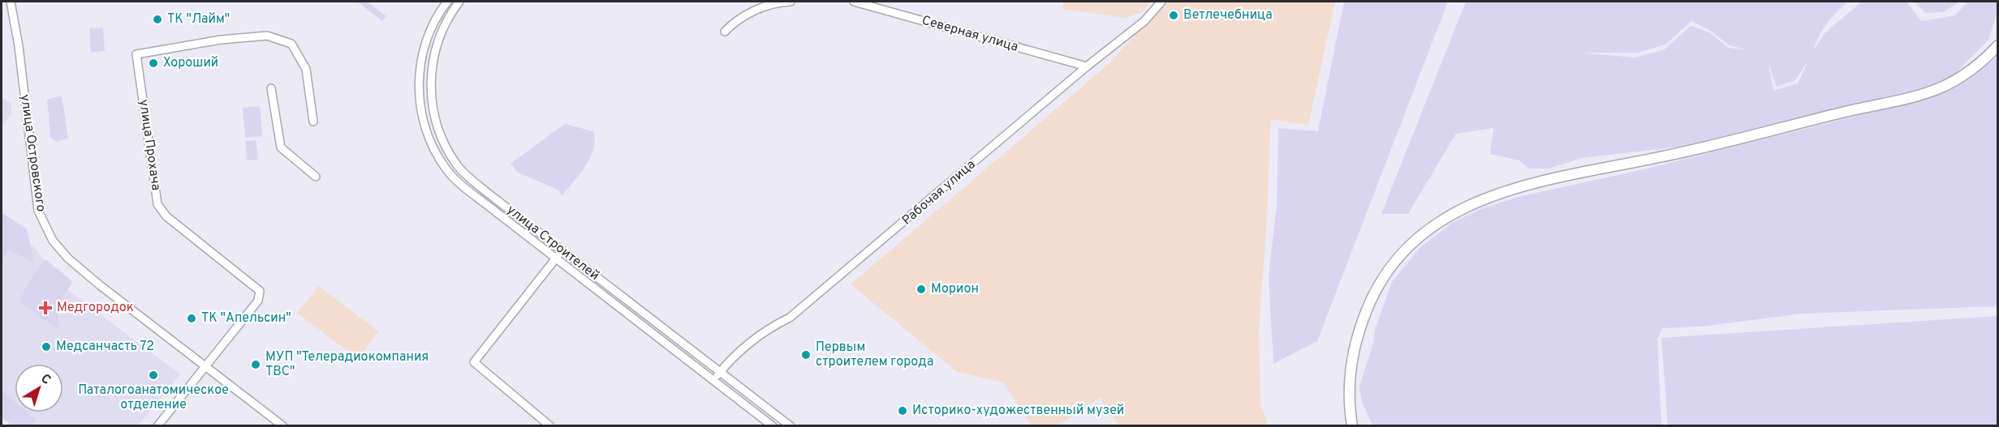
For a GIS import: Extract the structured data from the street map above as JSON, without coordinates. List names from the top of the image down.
{
  "streets": {
    "street": [
      "Северная улица",
      "улица Прохача",
      "улица Островского",
      "Рабочая улица",
      "улица Строителей"
    ]
  },
  "crossings": [
    ["Северная улица", "Рабочая улица"],
    ["улица Прохача", "улица Островского"],
    ["Рабочая улица", "улица Строителей"]
  ],
  "places": {
    "other": [
      "Ветлечебница",
      "ТК \"Лайм\"",
      "Хороший",
      "Морион",
      "ТК \"Апельсин\"",
      "Медсанчасть 72",
      "Первым строителем города",
      "МУП \"Телерадиокомпания ТВС\"",
      "Паталогоанатомическое отделение",
      "Историко-художественный музей"
    ],
    "health": ["Медгородок"]
  },
  "north": "top right"
}
